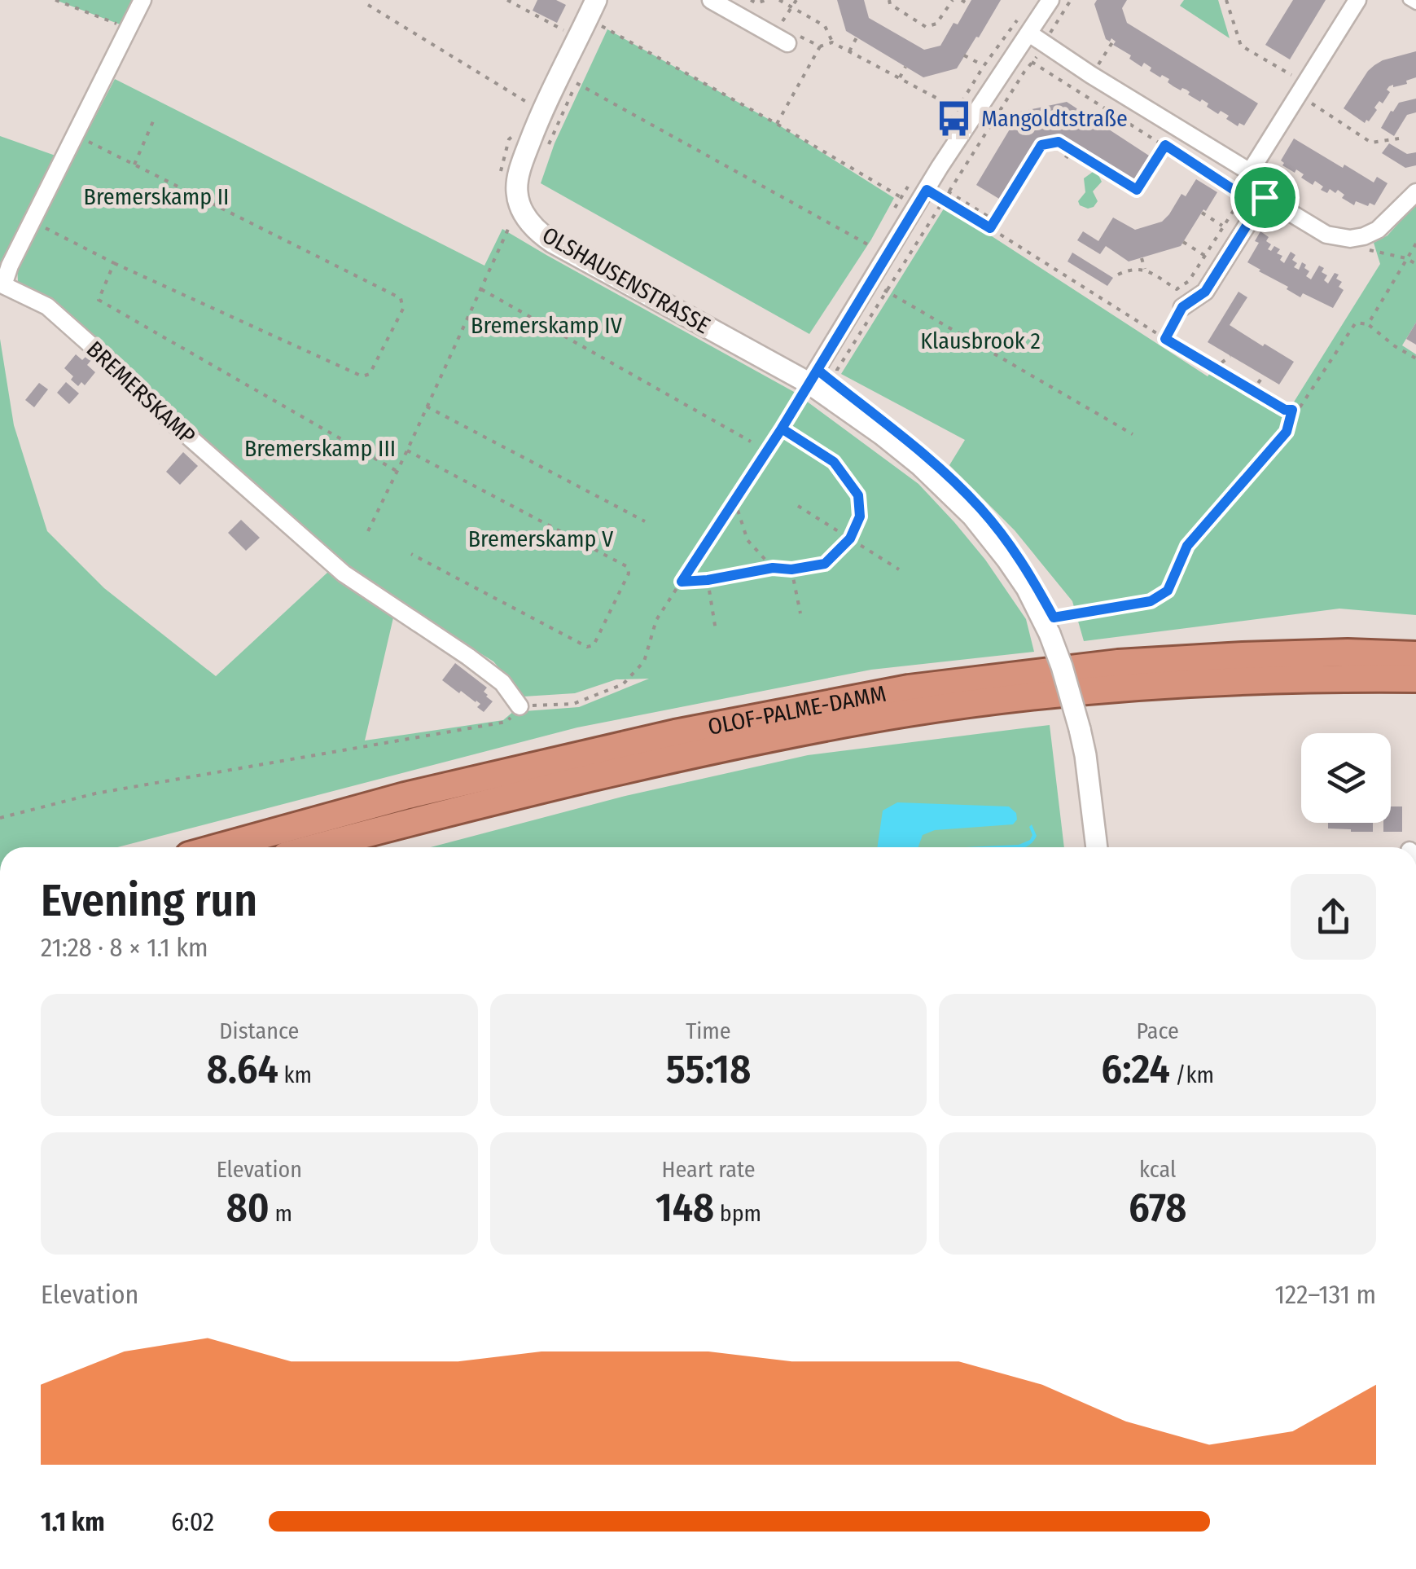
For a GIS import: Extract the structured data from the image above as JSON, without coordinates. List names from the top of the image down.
{
  "streets": {
    "highway": ["OLOF-PALME-DAMM"],
    "street": ["OLSHAUSENSTRASSE", "BREMERSKAMP"]
  },
  "parks": [
    "Bremerskamp II",
    "Bremerskamp IV",
    "Klausbrook 2",
    "Bremerskamp III",
    "Bremerskamp V"
  ],
  "places": {
    "bus stop": ["Mangoldtstraße"]
  },
  "page": {
    "heading": ["Evening run", "21:28 · 8 × 1.1 km"],
    "stats": [
      ["Distance", "8.64 km"],
      ["Time", "55:18"],
      ["Pace", "6:24 /km"],
      ["Elevation", "80 m"],
      ["Heart rate", "148 bpm"],
      ["kcal", "678"]
    ],
    "chart": ["Elevation", "122–131 m"],
    "list": [
      {
        "name": "1.1 km",
        "note": "6:02"
      }
    ]
  }
}
